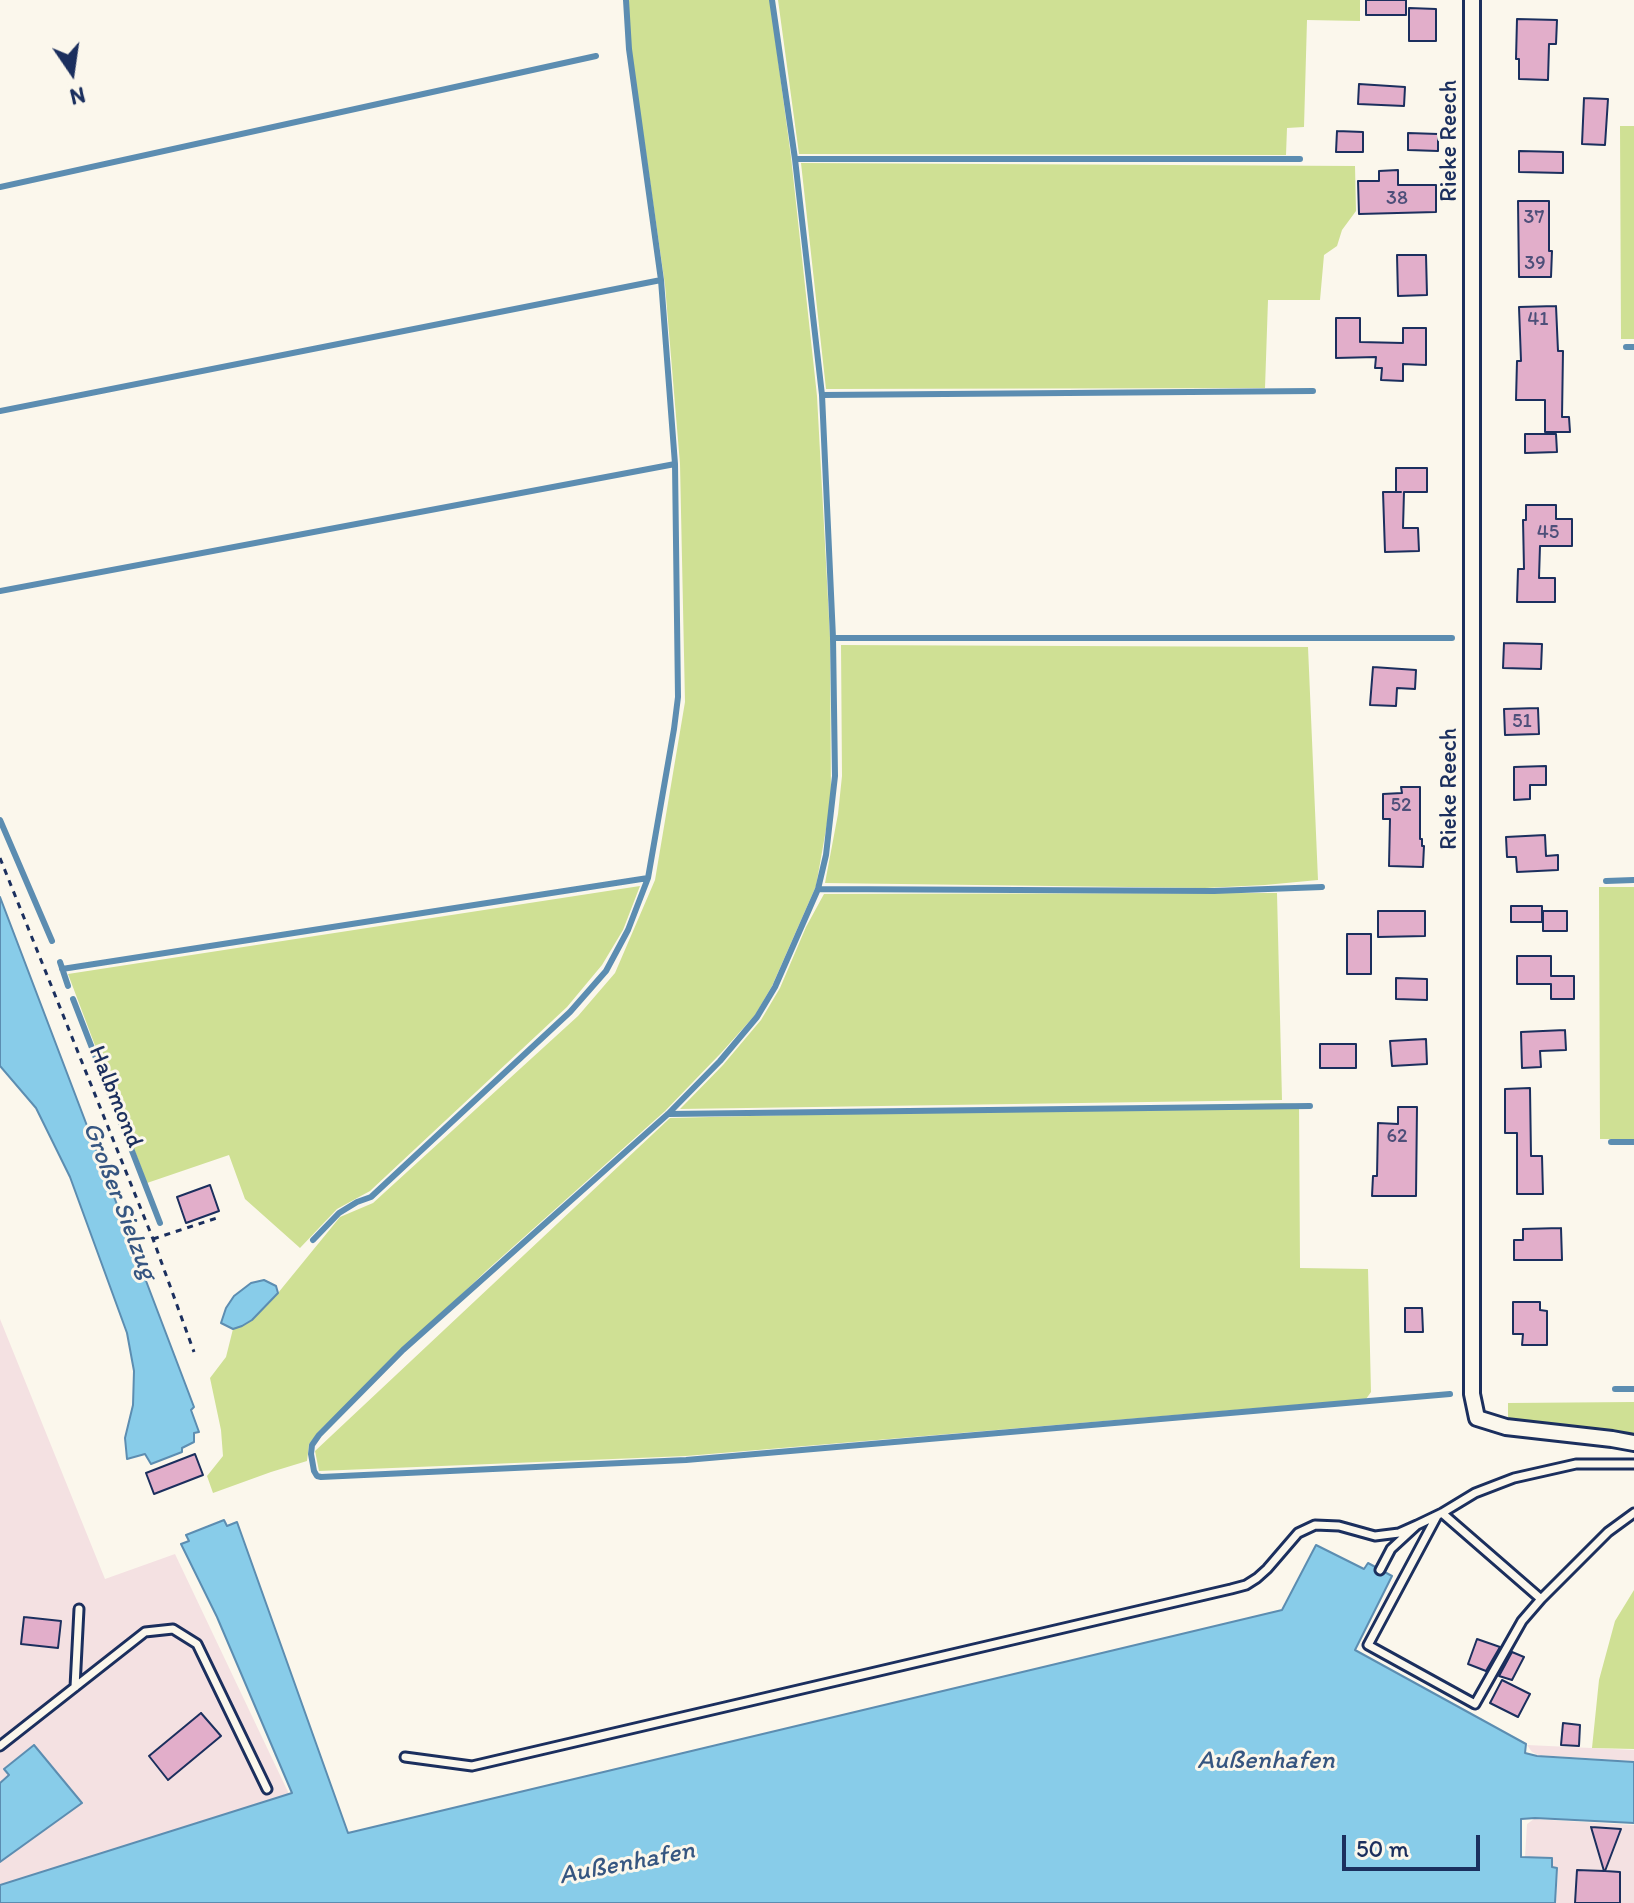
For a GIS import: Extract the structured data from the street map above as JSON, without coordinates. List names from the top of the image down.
{
  "streets": {
    "street": ["Rieke Reech"],
    "path": ["Halbmond"]
  },
  "water": ["Großer Sielzug", "Außenhafen"],
  "house_numbers": [
    "38",
    "37",
    "39",
    "41",
    "45",
    "51",
    "52",
    "62"
  ],
  "scale_bar": "50 m",
  "north": "bottom"
}
